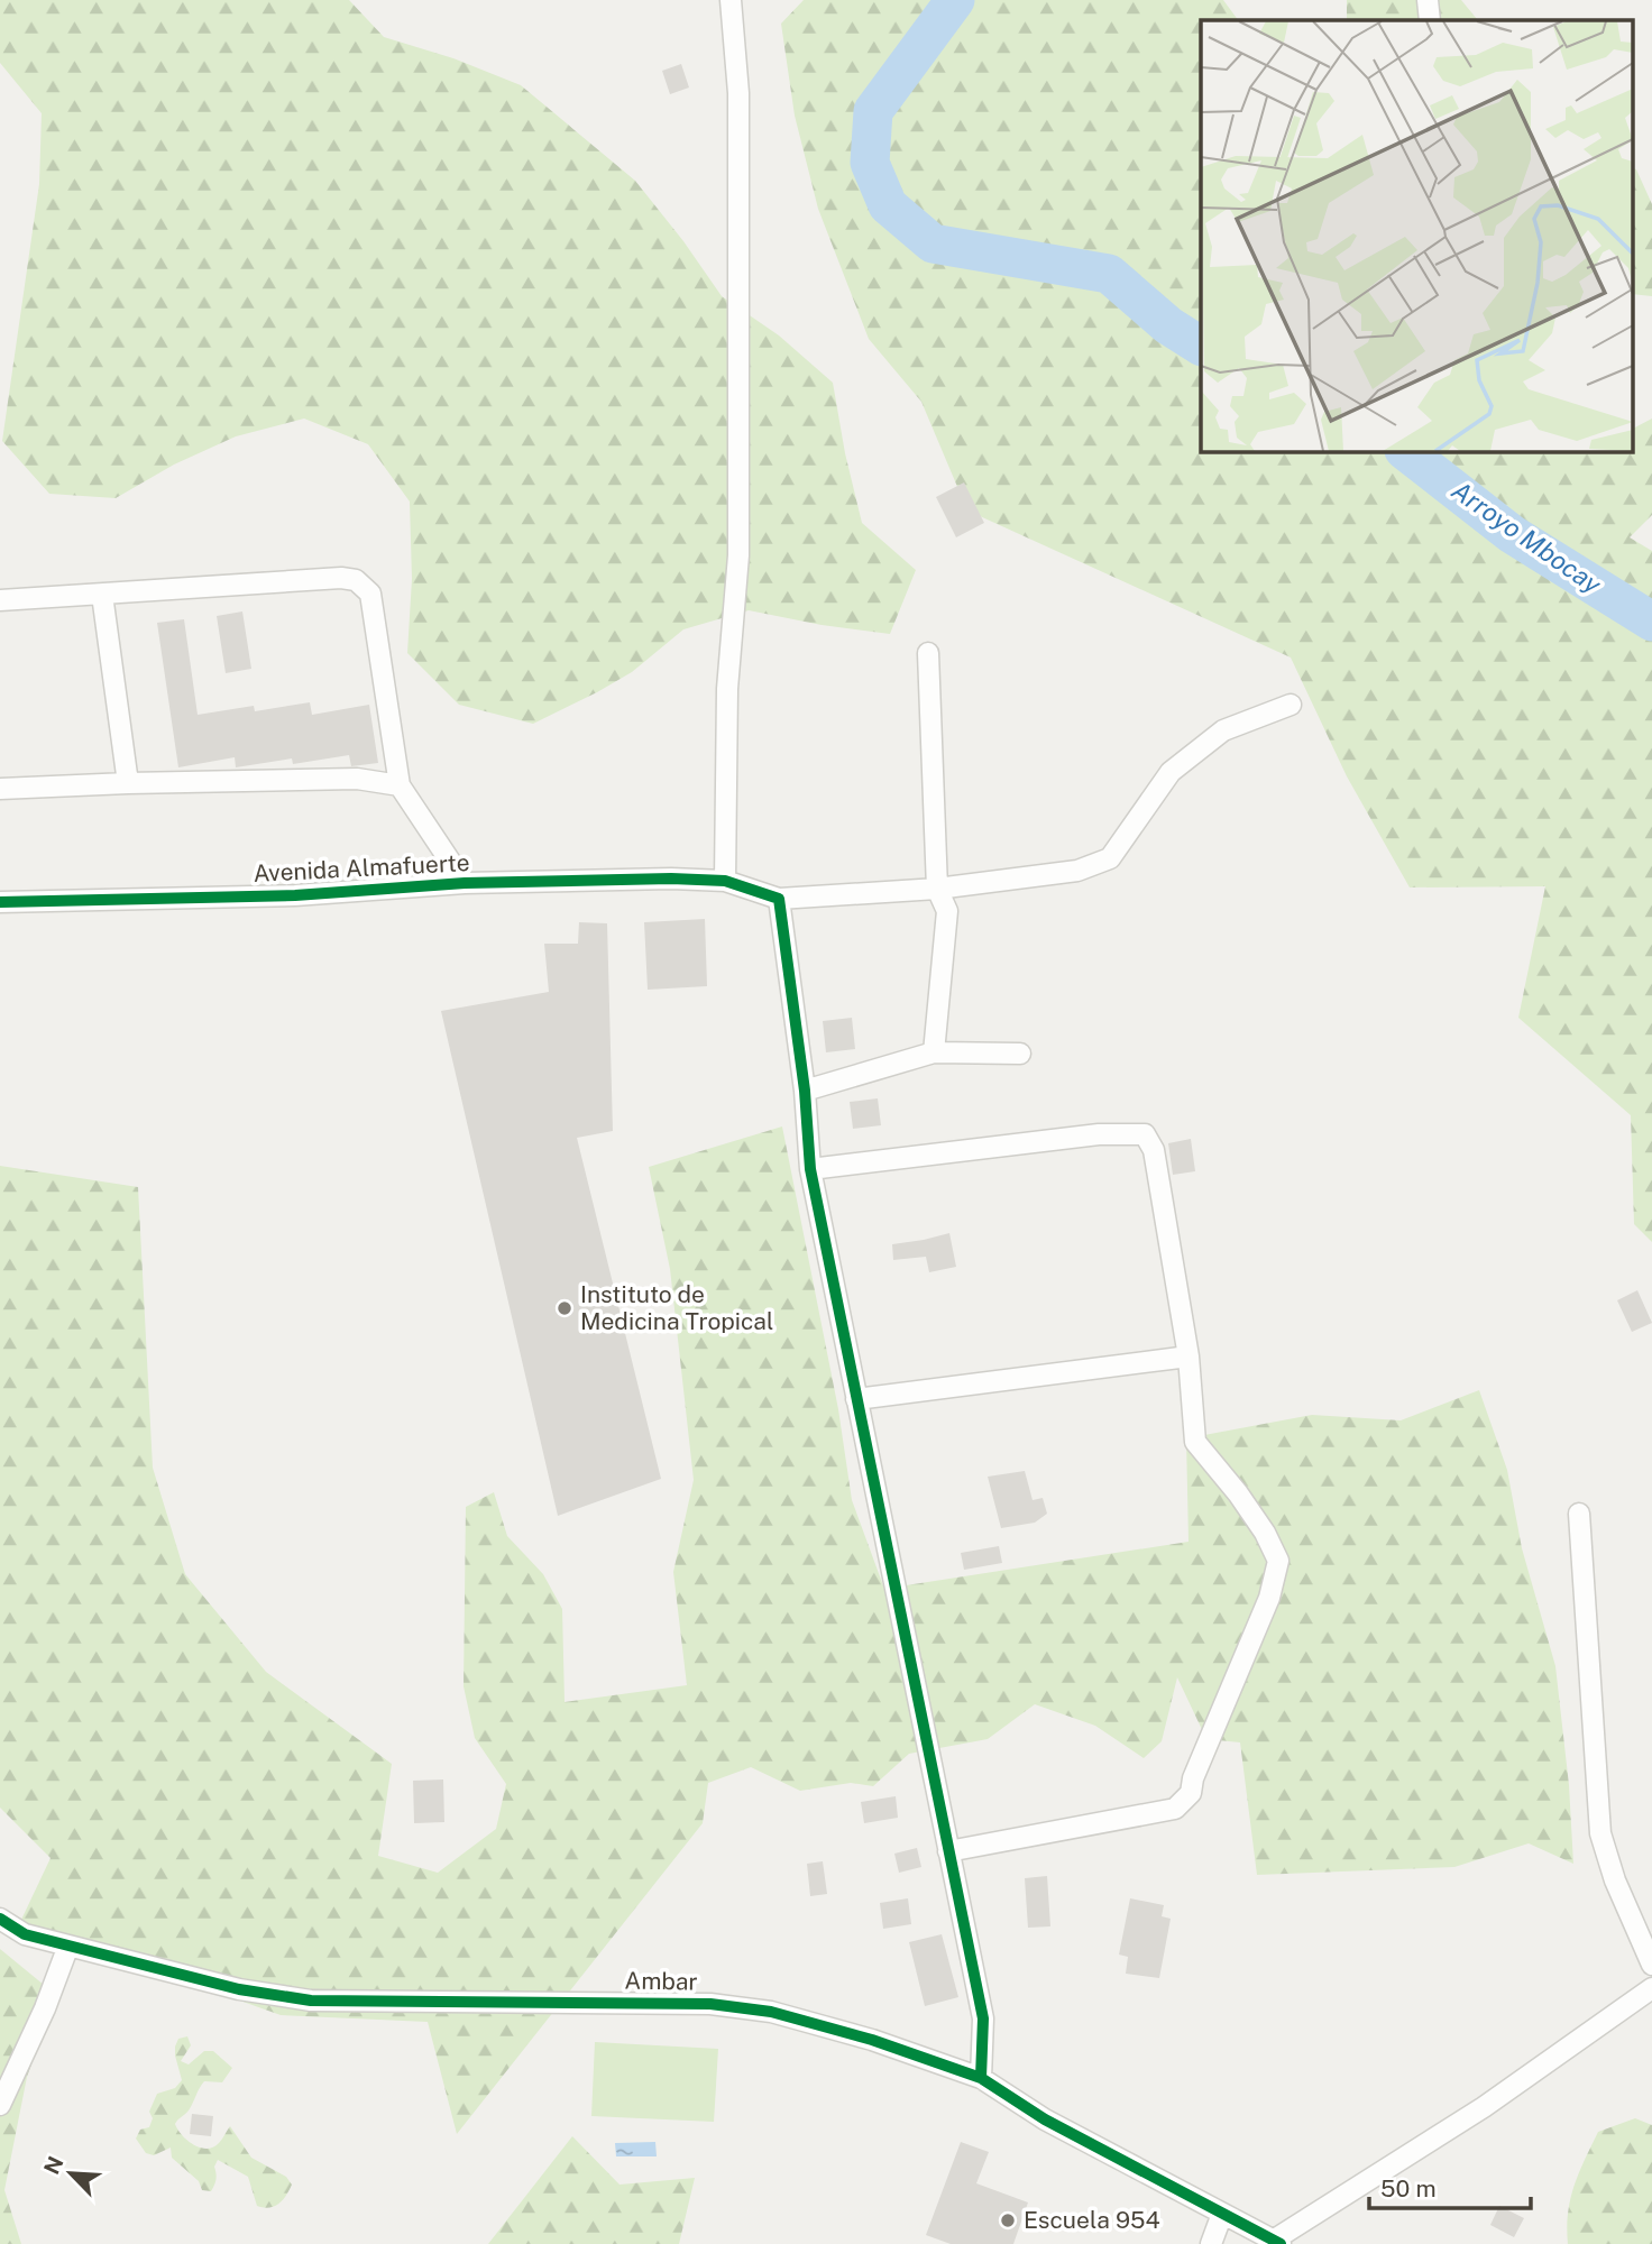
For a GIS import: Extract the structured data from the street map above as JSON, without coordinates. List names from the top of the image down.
{
  "streets": {
    "street": ["Avenida Almafuerte", "Ambar"]
  },
  "water": ["Arroyo Mbocay"],
  "places": ["Instituto de Medicina Tropical", "Escuela 954"],
  "scale_bar": "50 m",
  "north": "top left"
}
